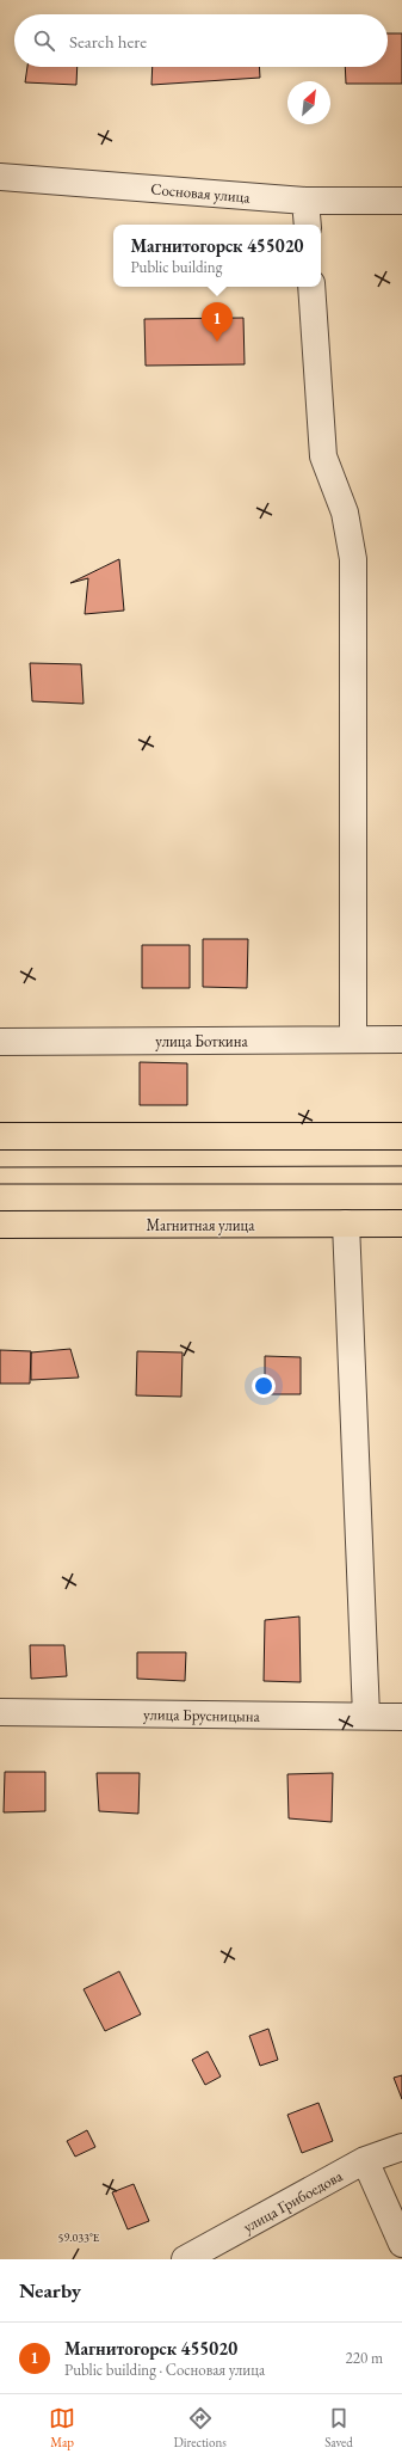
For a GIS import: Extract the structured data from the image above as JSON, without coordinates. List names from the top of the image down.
{
  "streets": {
    "main road": ["Магнитная улица"],
    "street": [
      "Сосновая улица",
      "улица Боткина",
      "улица Брусницына",
      "улица Грибоедова"
    ]
  },
  "north": "top right",
  "page": {
    "search": "Search here",
    "popup": ["Магнитогорск 455020", "Public building"],
    "pins": "1",
    "heading": "Nearby",
    "list": [
      {
        "mark": "1",
        "name": "Магнитогорск 455020",
        "note": "Public building · Сосновая улица",
        "value": "220 m"
      }
    ],
    "nav": ["Map", "Directions", "Saved"]
  },
  "coordinates": ["59.033°E"]
}
